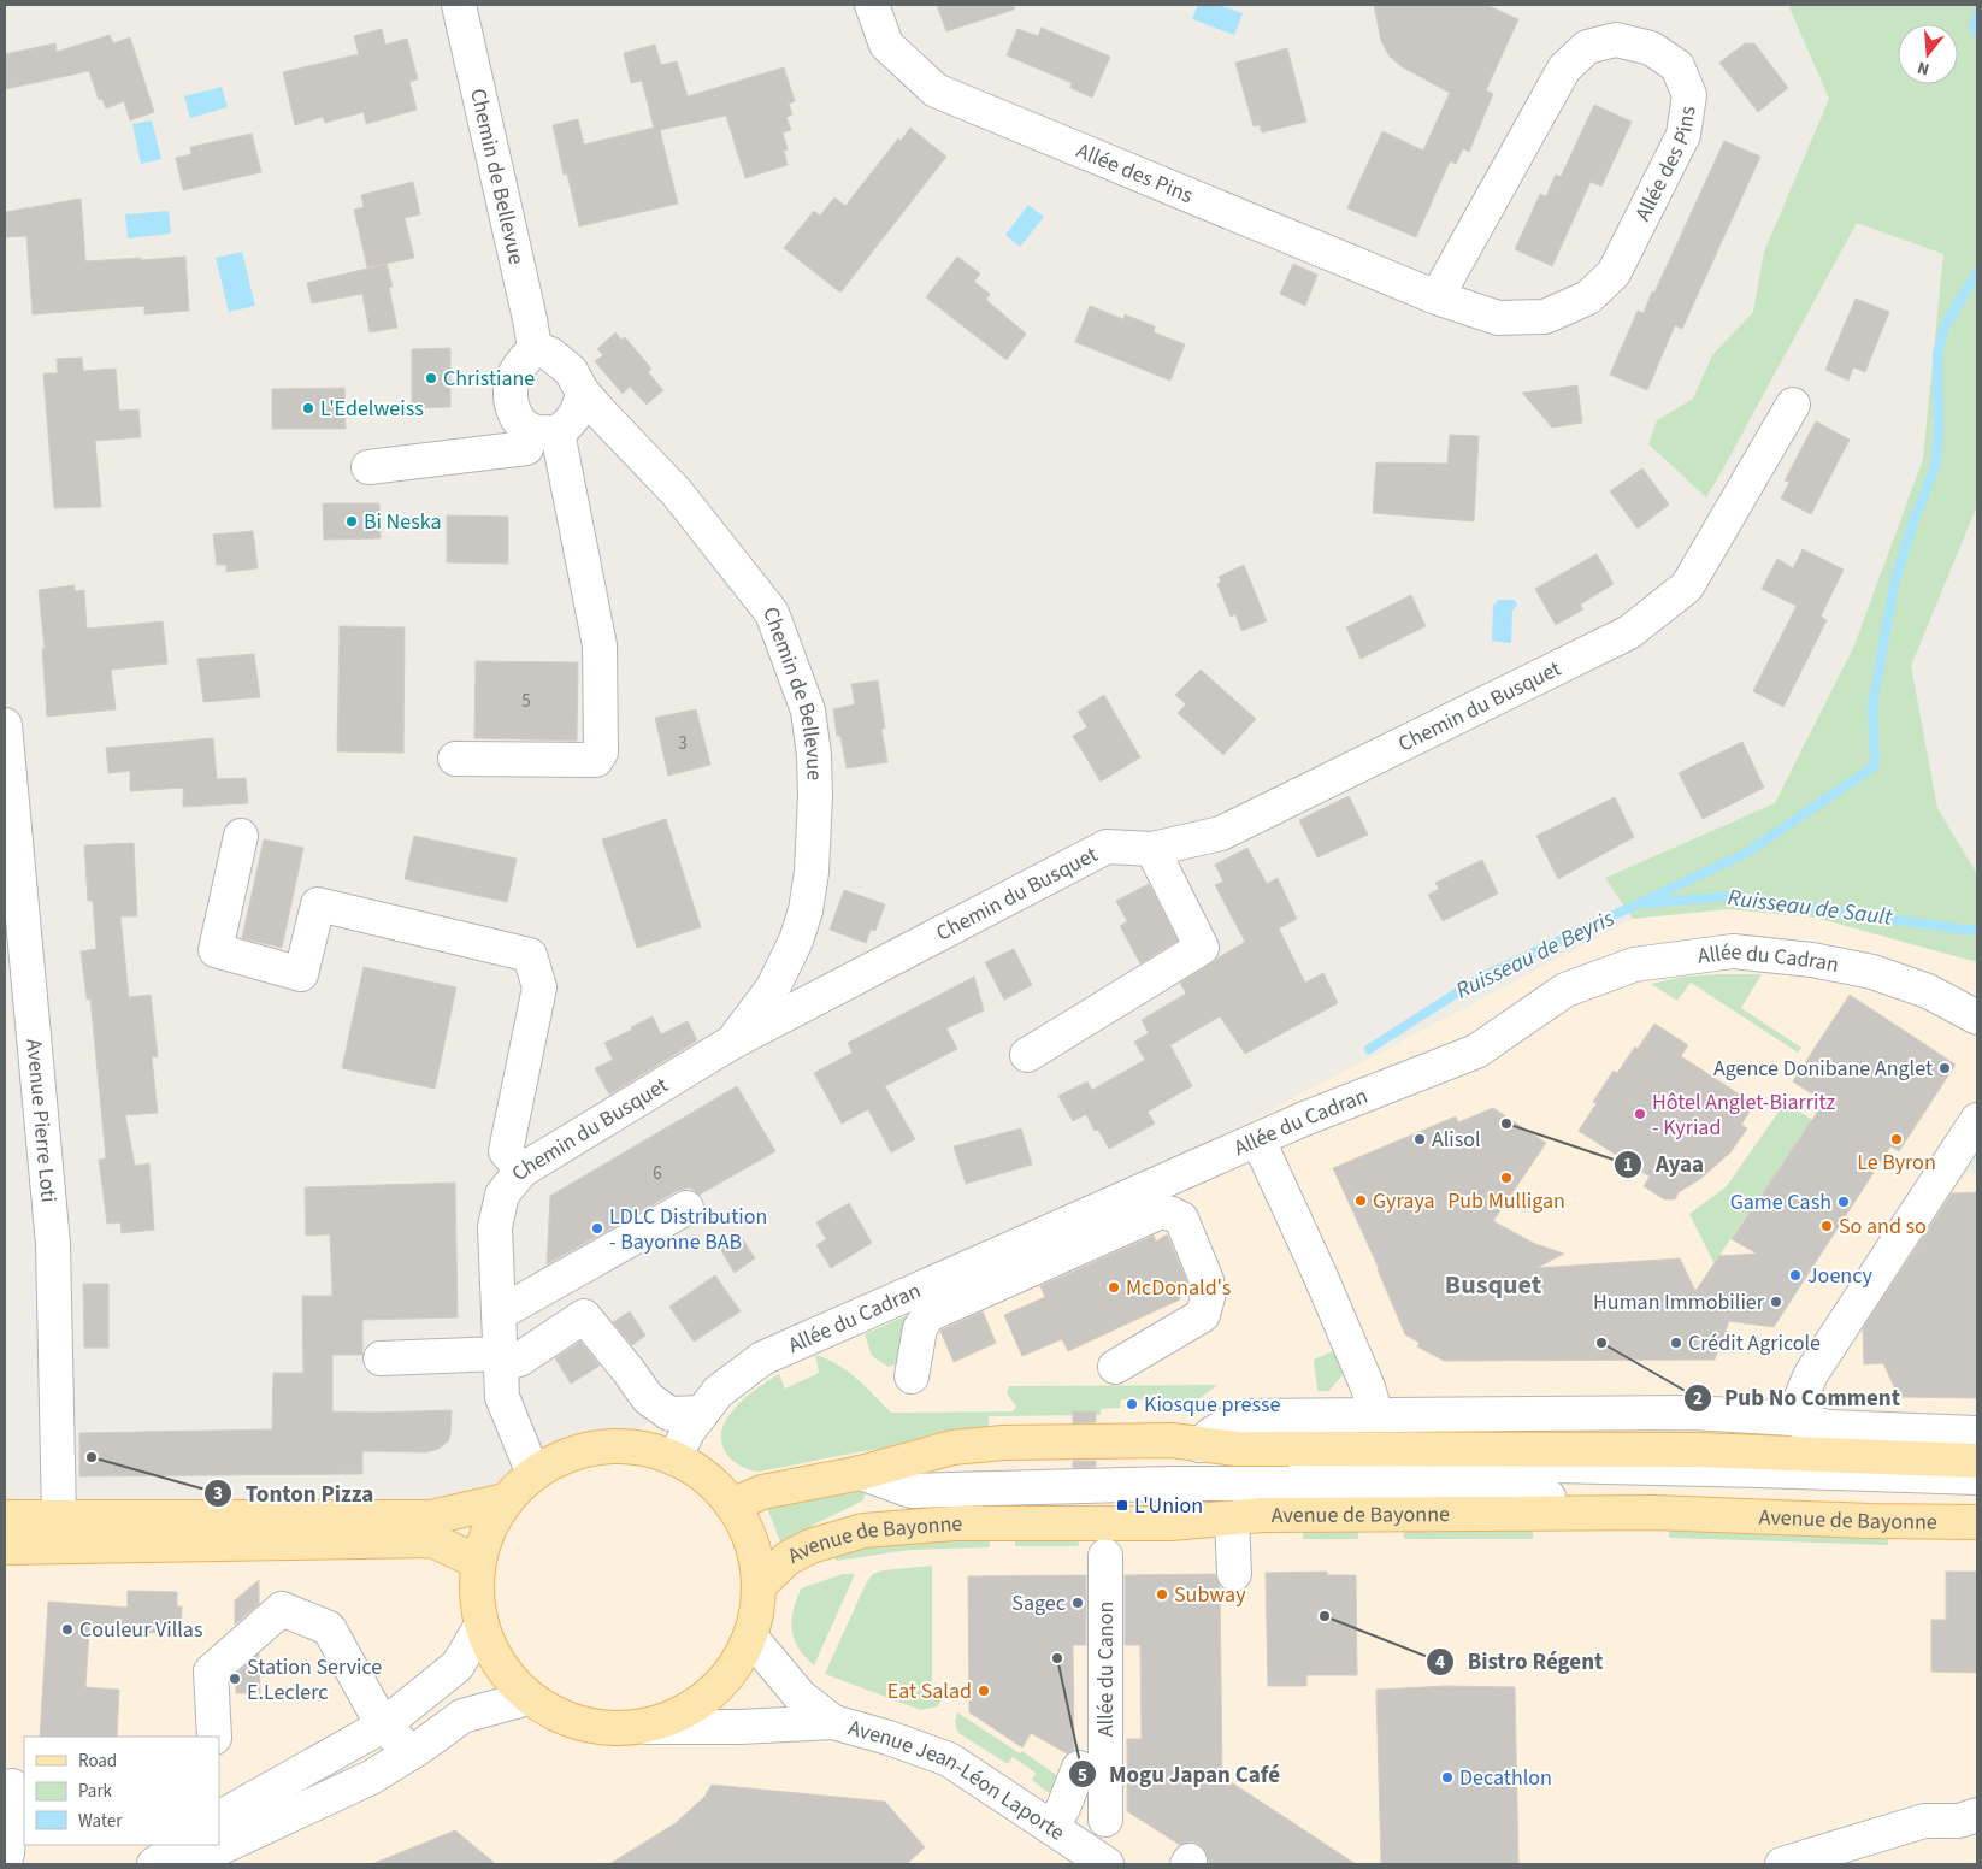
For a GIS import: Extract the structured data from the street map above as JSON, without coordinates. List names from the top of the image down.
{
  "streets": {
    "main road": ["Avenue de Bayonne"],
    "street": [
      "Allée des Pins",
      "Chemin de Bellevue",
      "Chemin du Busquet",
      "Allée du Cadran",
      "Avenue Pierre Loti",
      "Allée du Canon",
      "Avenue Jean-Léon Laporte"
    ]
  },
  "crossings": [
    ["Chemin de Bellevue", "Chemin du Busquet"]
  ],
  "districts": ["Busquet"],
  "water": ["Ruisseau de Sault", "Ruisseau de Beyris"],
  "places": {
    "other": [
      "Christiane",
      "L'Edelweiss",
      "Bi Neska",
      "Agence Donibane Anglet",
      "Hôtel Anglet-Biarritz - Kyriad",
      "Ayaa",
      "Alisol",
      "Le Byron",
      "Pub Mulligan",
      "Gyraya",
      "Game Cash",
      "So and so",
      "LDLC Distribution - Bayonne BAB",
      "Joency",
      "McDonald's",
      "Human Immobilier",
      "Pub No Comment",
      "Crédit Agricole",
      "Kiosque presse",
      "Tonton Pizza",
      "Subway",
      "Sagec",
      "Bistro Régent",
      "Couleur Villas",
      "Mogu Japan Café",
      "Station Service E.Leclerc",
      "Eat Salad",
      "Decathlon"
    ],
    "transit": ["L'Union"]
  },
  "house_numbers": ["5", "3", "6"],
  "legend": ["Road", "Park", "Water"],
  "north": "bottom"
}
